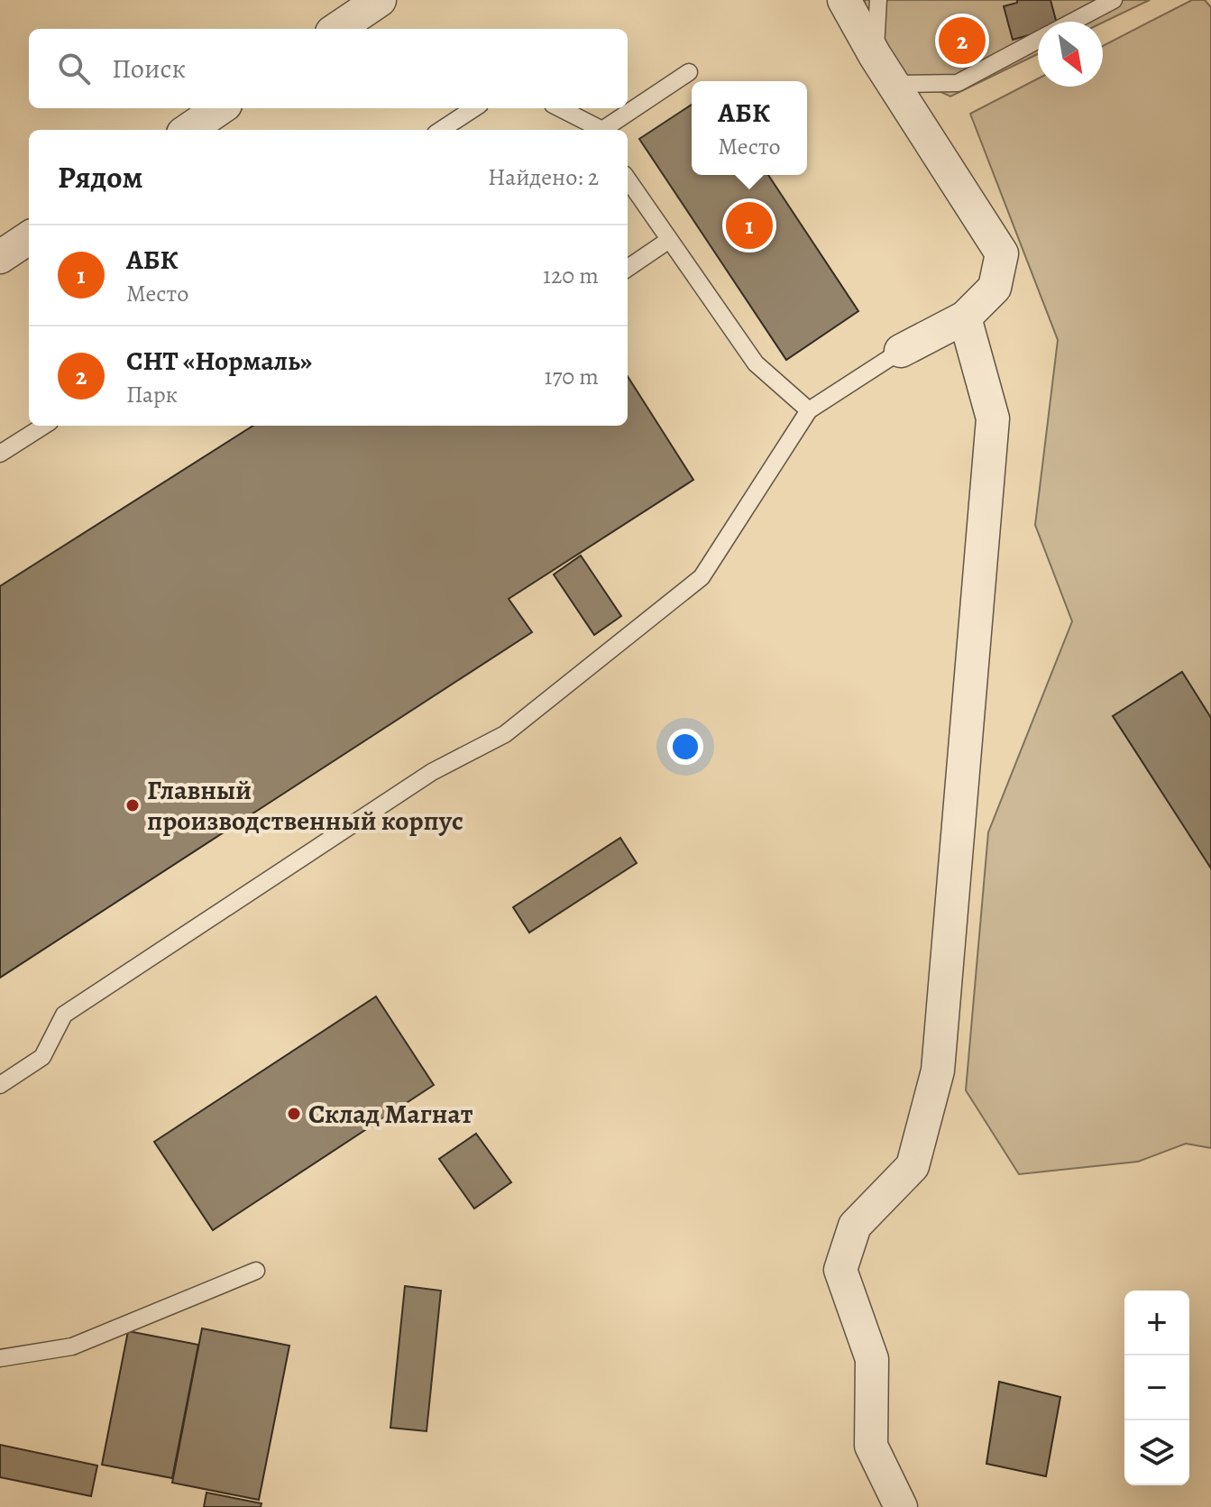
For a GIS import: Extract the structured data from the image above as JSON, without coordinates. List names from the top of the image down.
{
  "places": ["Главный производственный корпус", "Склад Магнат"],
  "north": "bottom right",
  "page": {
    "pins": ["2", "1"],
    "search": "Поиск",
    "popup": ["АБК", "Место"],
    "heading": ["Рядом", "Найдено: 2"],
    "list": [
      {
        "mark": "1",
        "name": "АБК",
        "note": "Место",
        "value": "120 m"
      },
      {
        "mark": "2",
        "name": "СНТ «Нормаль»",
        "note": "Парк",
        "value": "170 m"
      }
    ],
    "map_buttons": ["+", "−"]
  }
}
